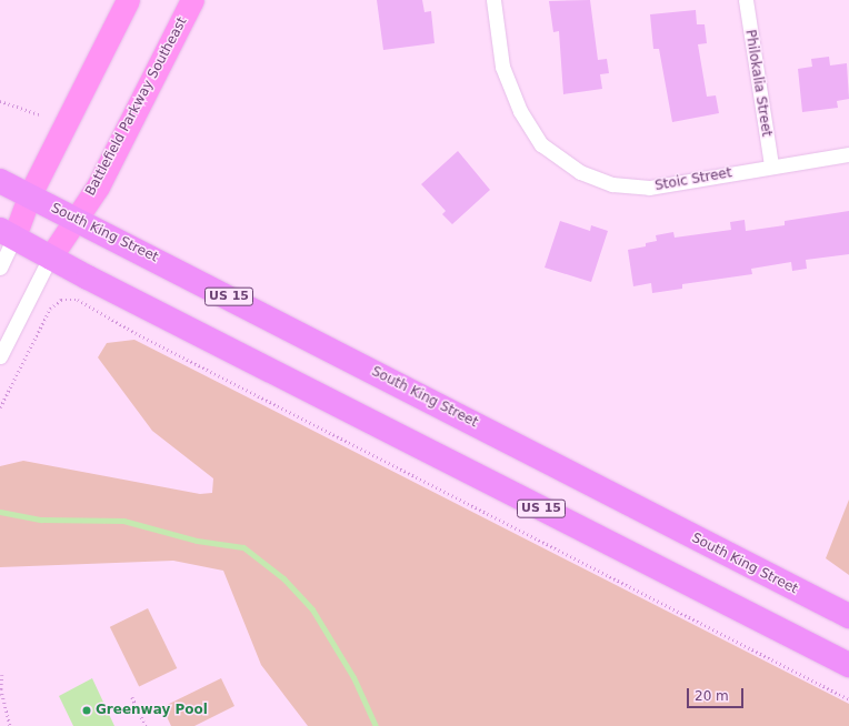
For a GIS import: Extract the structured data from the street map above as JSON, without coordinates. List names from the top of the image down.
{
  "streets": {
    "highway": ["South King Street", "US 15"],
    "main road": ["Battlefield Parkway Southeast"],
    "street": ["Philokalia Street", "Stoic Street"]
  },
  "crossings": [
    ["Philokalia Street", "Stoic Street"],
    ["Battlefield Parkway Southeast", "South King Street"],
    ["Battlefield Parkway Southeast", "US 15"]
  ],
  "places": ["Greenway Pool"],
  "scale_bar": "20 m"
}
